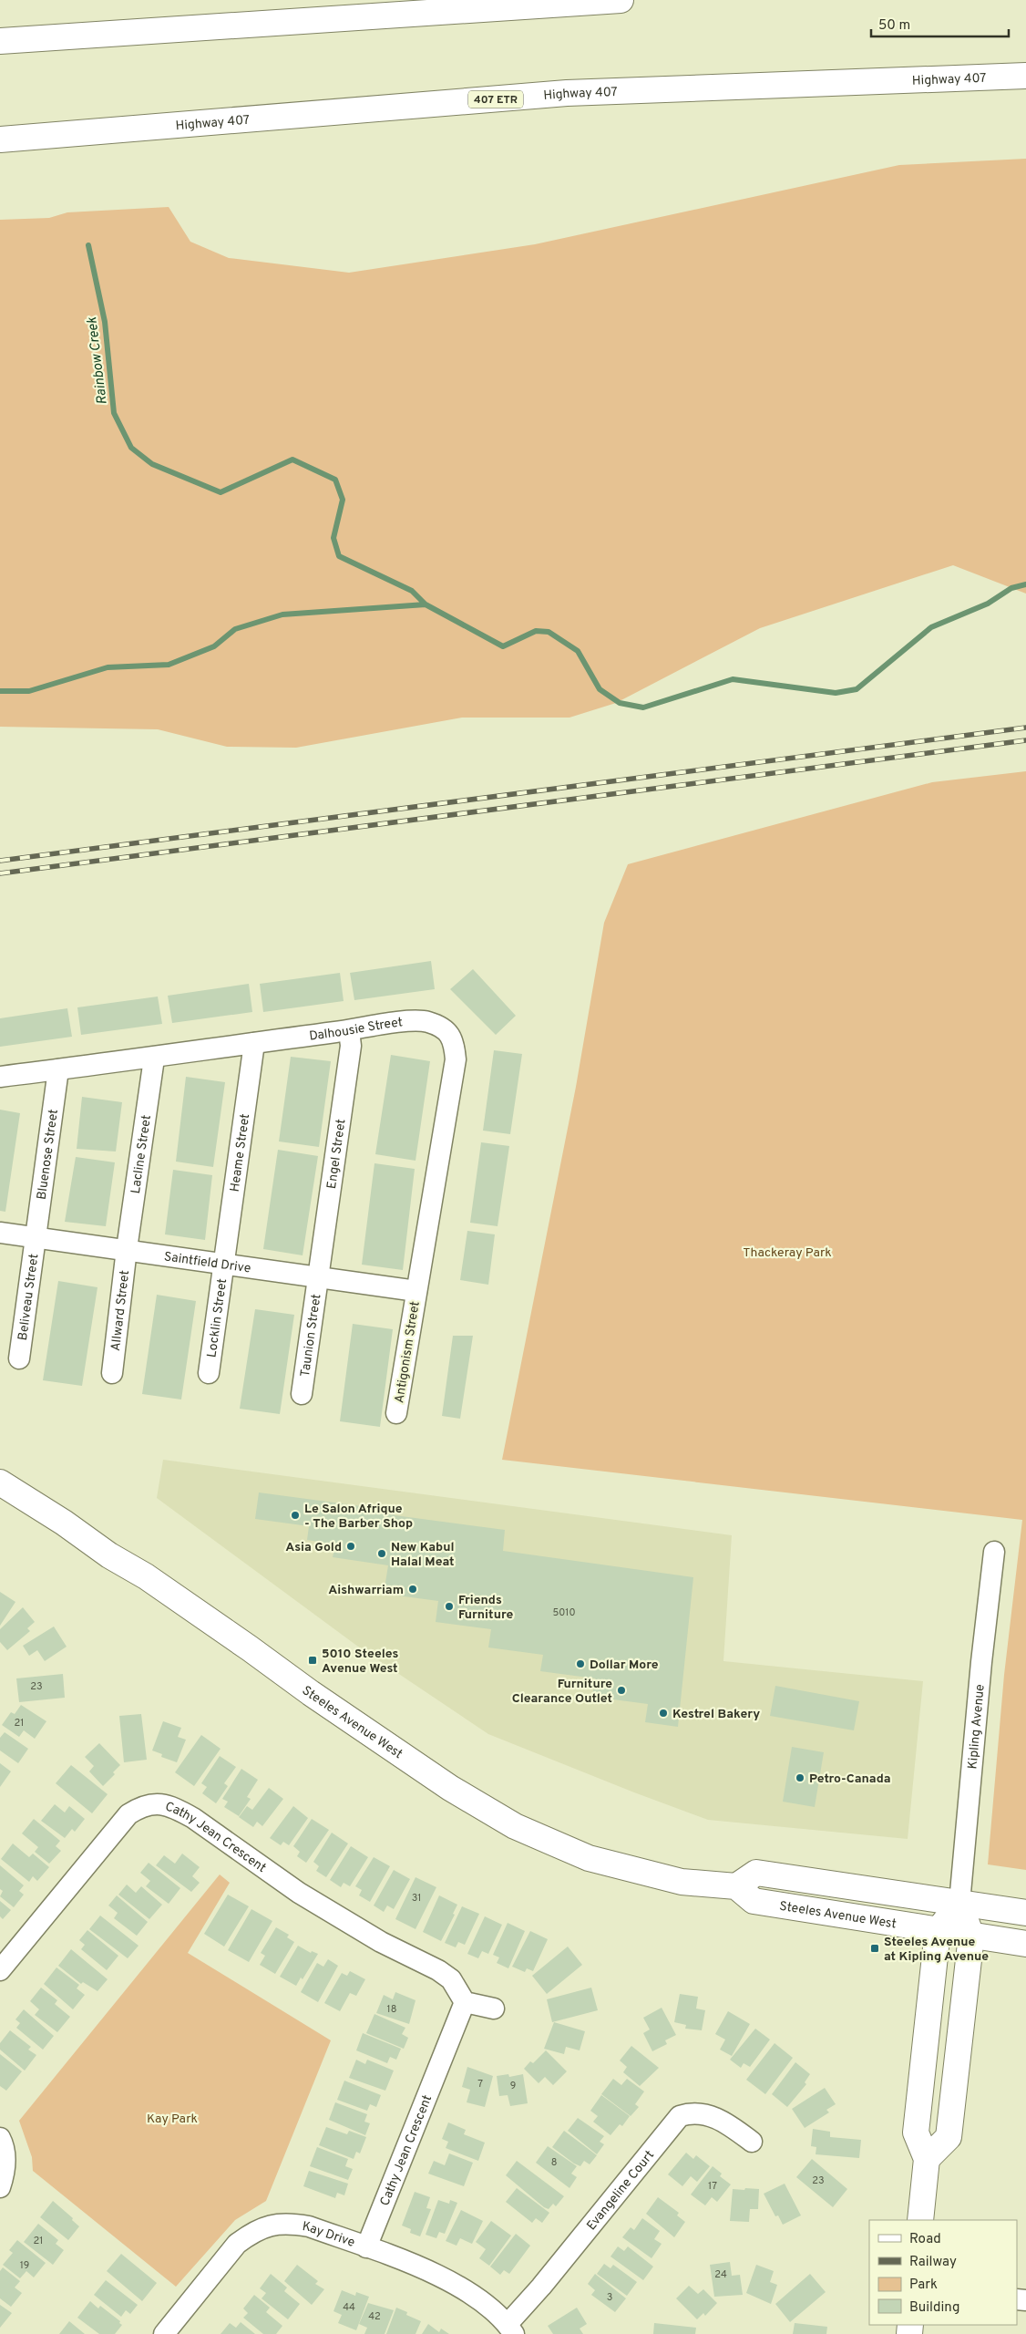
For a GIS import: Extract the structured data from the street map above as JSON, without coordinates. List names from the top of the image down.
{
  "streets": {
    "main road": [
      "Highway 407",
      "407 ETR",
      "Steeles Avenue West",
      "Kipling Avenue"
    ],
    "street": [
      "Dalhousie Street",
      "Heame Street",
      "Bluenose Street",
      "Lacline Street",
      "Engel Street",
      "Saintfield Drive",
      "Beliveau Street",
      "Allward Street",
      "Locklin Street",
      "Taunion Street",
      "Antigonism Street",
      "Cathy Jean Crescent",
      "Evangeline Court",
      "Kay Drive"
    ]
  },
  "crossings": [
    ["Dalhousie Street", "Heame Street"],
    ["Dalhousie Street", "Bluenose Street"],
    ["Dalhousie Street", "Lacline Street"],
    ["Dalhousie Street", "Engel Street"],
    ["Dalhousie Street", "Saintfield Drive"],
    ["Dalhousie Street", "Antigonism Street"],
    ["Heame Street", "Saintfield Drive"],
    ["Heame Street", "Locklin Street"],
    ["Bluenose Street", "Saintfield Drive"],
    ["Bluenose Street", "Beliveau Street"],
    ["Lacline Street", "Saintfield Drive"],
    ["Lacline Street", "Allward Street"],
    ["Engel Street", "Saintfield Drive"],
    ["Engel Street", "Taunion Street"],
    ["Saintfield Drive", "Beliveau Street"],
    ["Saintfield Drive", "Allward Street"],
    ["Saintfield Drive", "Locklin Street"],
    ["Saintfield Drive", "Taunion Street"],
    ["Saintfield Drive", "Antigonism Street"],
    ["Steeles Avenue West", "Kipling Avenue"],
    ["Cathy Jean Crescent", "Kay Drive"],
    ["Evangeline Court", "Kay Drive"]
  ],
  "water": ["Rainbow Creek"],
  "parks": ["Thackeray Park", "Kay Park"],
  "places": {
    "other": [
      "Le Salon Afrique - The Barber Shop",
      "Asia Gold",
      "New Kabul Halal Meat",
      "Aishwarriam",
      "Friends Furniture",
      "Dollar More",
      "Furniture Clearance Outlet",
      "Kestrel Bakery",
      "Petro-Canada"
    ],
    "transit": ["5010 Steeles Avenue West", "Steeles Avenue at Kipling Avenue"]
  },
  "house_numbers": [
    "5010",
    "23",
    "21",
    "31",
    "18",
    "7",
    "9",
    "8",
    "23",
    "17",
    "21",
    "19",
    "24",
    "3",
    "44",
    "42"
  ],
  "legend": [
    "Road",
    "Railway",
    "Park",
    "Building"
  ],
  "scale_bar": "50 m"
}
